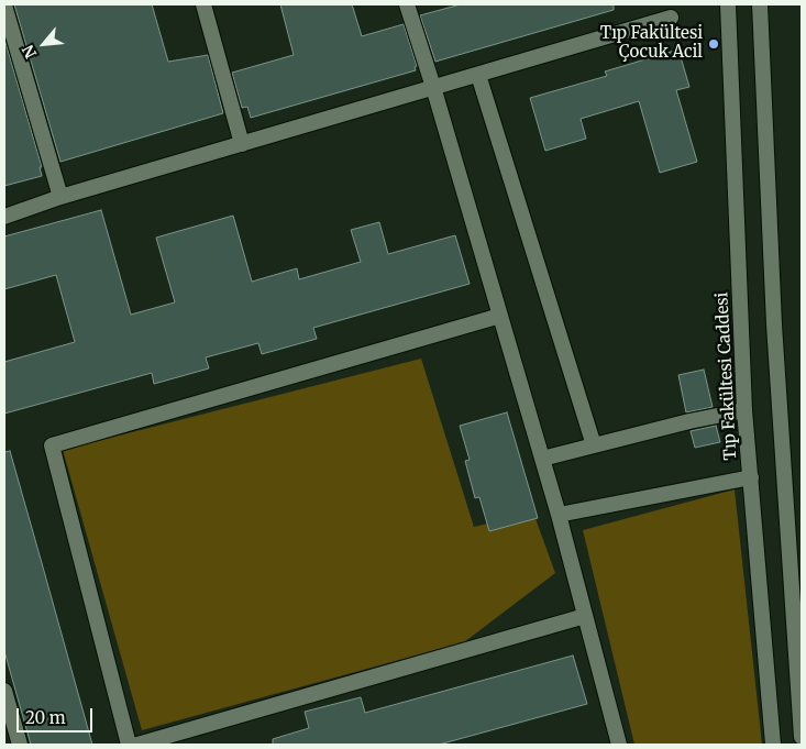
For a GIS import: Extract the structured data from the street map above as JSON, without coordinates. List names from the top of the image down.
{
  "streets": {
    "main road": ["Tıp Fakültesi Caddesi"]
  },
  "places": ["Tıp Fakültesi Çocuk Acil"],
  "scale_bar": "20 m",
  "north": "bottom left"
}
